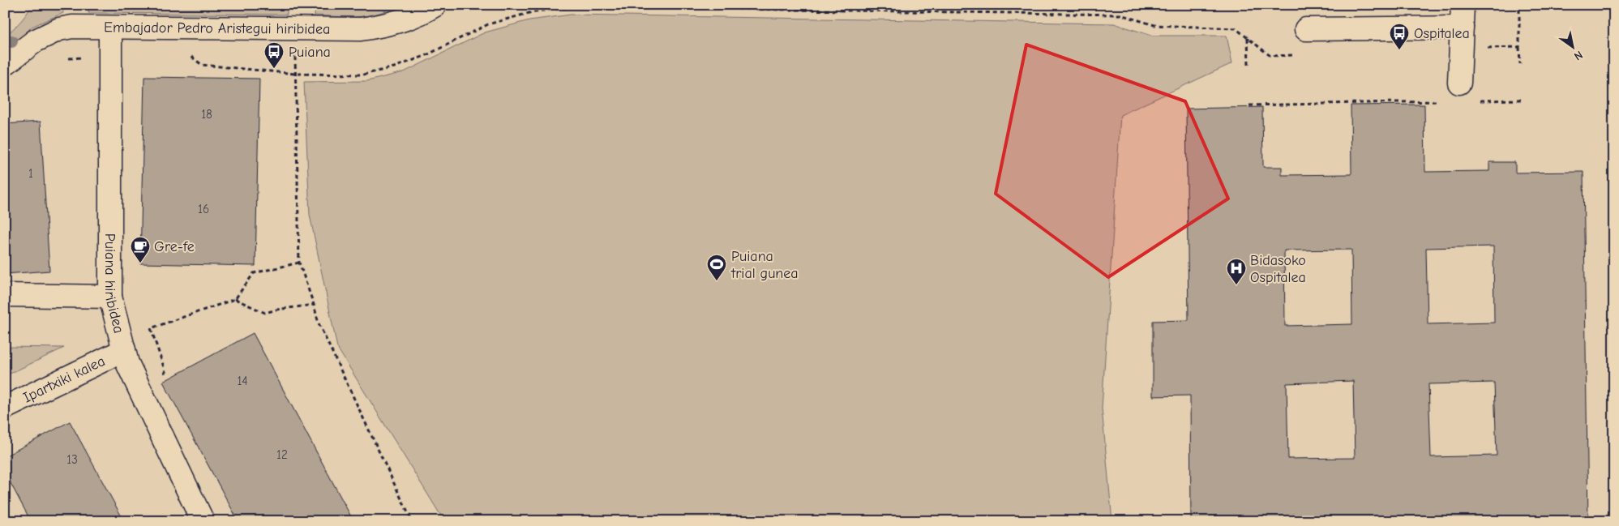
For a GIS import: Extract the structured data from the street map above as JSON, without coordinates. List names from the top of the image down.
{
  "streets": {
    "street": ["Embajador Pedro Aristegui hiribidea", "Puiana hiribidea", "Ipartxiki kalea"]
  },
  "crossings": [
    ["Embajador Pedro Aristegui hiribidea", "Puiana hiribidea"],
    ["Puiana hiribidea", "Ipartxiki kalea"]
  ],
  "places": {
    "bus stop": ["Ospitalea", "Puiana"],
    "cafe": ["Gre-fe"],
    "sports": ["Puiana trial gunea"],
    "hospital": ["Bidasoko Ospitalea"]
  },
  "house_numbers": [
    "18",
    "1",
    "16",
    "14",
    "12",
    "13"
  ],
  "north": "bottom right"
}
